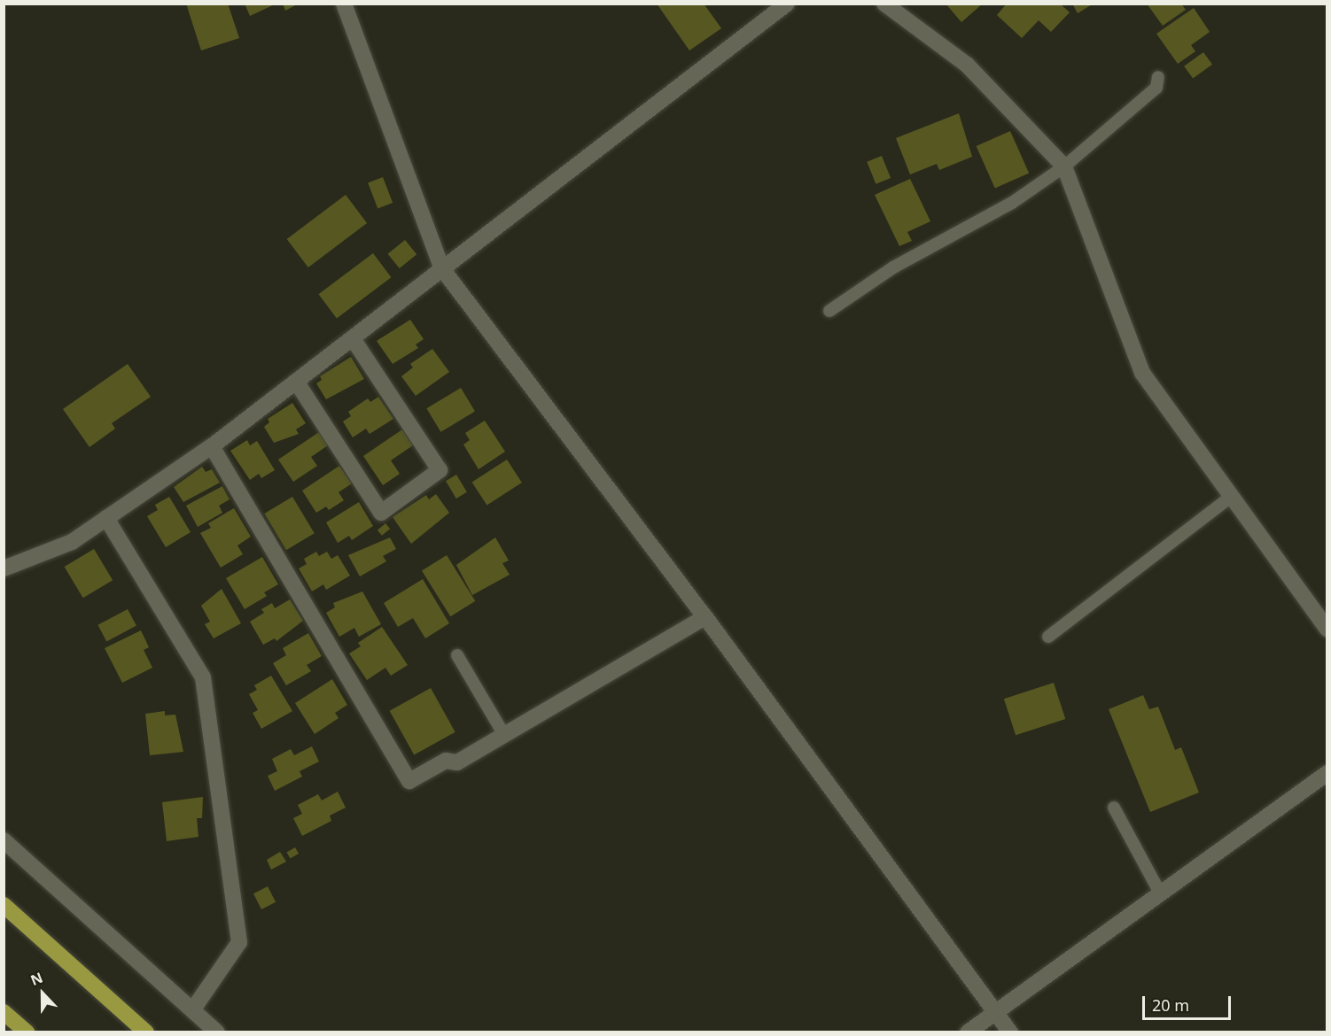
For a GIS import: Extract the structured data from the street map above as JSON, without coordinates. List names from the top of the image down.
{
  "scale_bar": "20 m",
  "north": "top"
}
